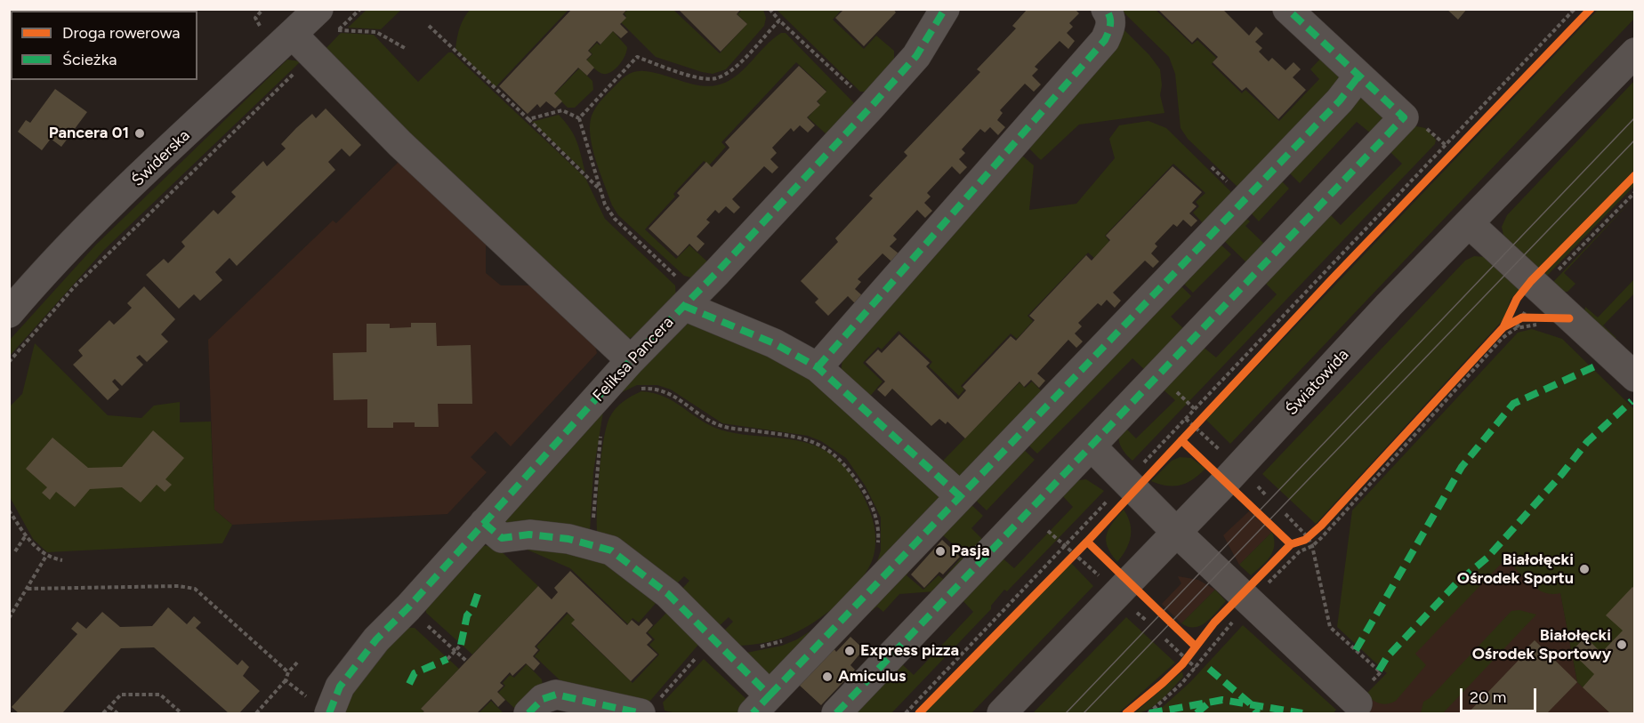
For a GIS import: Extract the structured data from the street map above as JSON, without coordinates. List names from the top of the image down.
{
  "streets": {
    "street": ["Świderska", "Feliksa Pancera", "Światowida"]
  },
  "places": [
    "Pancera 01",
    "Pasja",
    "Białołęcki Ośrodek Sportu",
    "Białołęcki Ośrodek Sportowy",
    "Express pizza",
    "Amiculus"
  ],
  "legend": ["Droga rowerowa", "Ścieżka"],
  "scale_bar": "20 m"
}
